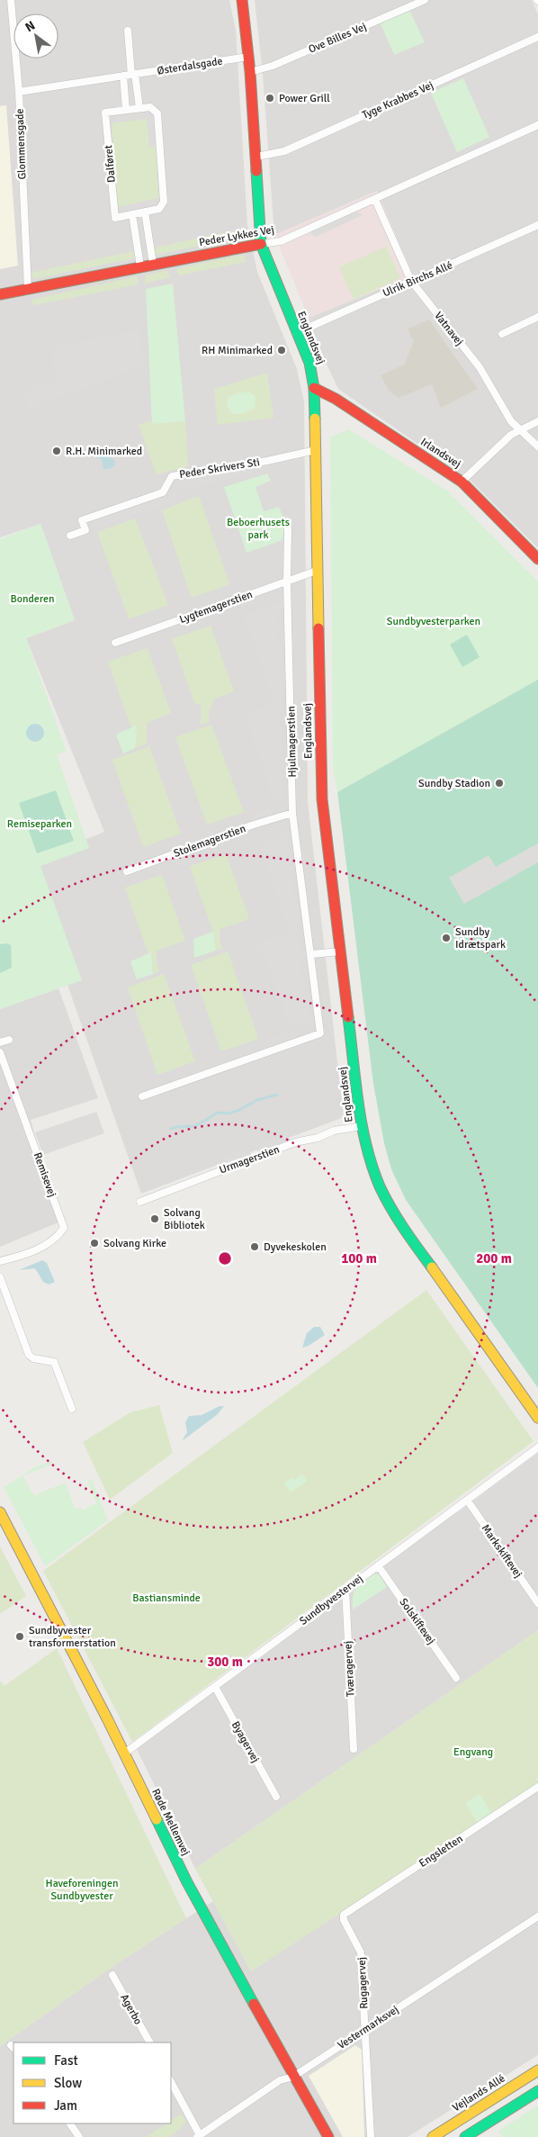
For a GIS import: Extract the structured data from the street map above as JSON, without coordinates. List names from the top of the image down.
{
  "streets": {
    "street": [
      "Ove Billes Vej",
      "Østerdalsgade",
      "Tyge Krabbes Vej",
      "Glommensgade",
      "Dalføret",
      "Peder Lykkes Vej",
      "Ulrik Birchs Allé",
      "Vatnavej",
      "Englandsvej",
      "Irlandsvej",
      "Peder Skrivers Sti",
      "Lygtemagerstien",
      "Hjulmagerstien",
      "Stolemagerstien",
      "Urmagerstien",
      "Remisevej",
      "Markskiftevej",
      "Sundbyvestervej",
      "Solskiftevej",
      "Tværagervej",
      "Byagervej",
      "Røde Mellemvej",
      "Engsletten",
      "Rugagervej",
      "Agerbo",
      "Vestermarksvej",
      "Vejlands Allé"
    ]
  },
  "crossings": [
    ["Ove Billes Vej", "Englandsvej"],
    ["Østerdalsgade", "Glommensgade"],
    ["Østerdalsgade", "Englandsvej"],
    ["Tyge Krabbes Vej", "Englandsvej"],
    ["Glommensgade", "Peder Lykkes Vej"],
    ["Peder Lykkes Vej", "Vatnavej"],
    ["Peder Lykkes Vej", "Englandsvej"],
    ["Ulrik Birchs Allé", "Vatnavej"],
    ["Ulrik Birchs Allé", "Englandsvej"],
    ["Englandsvej", "Irlandsvej"],
    ["Englandsvej", "Peder Skrivers Sti"],
    ["Englandsvej", "Lygtemagerstien"],
    ["Englandsvej", "Urmagerstien"],
    ["Lygtemagerstien", "Hjulmagerstien"],
    ["Hjulmagerstien", "Stolemagerstien"],
    ["Markskiftevej", "Sundbyvestervej"],
    ["Sundbyvestervej", "Solskiftevej"],
    ["Sundbyvestervej", "Tværagervej"],
    ["Sundbyvestervej", "Byagervej"],
    ["Sundbyvestervej", "Røde Mellemvej"],
    ["Røde Mellemvej", "Vestermarksvej"],
    ["Engsletten", "Rugagervej"],
    ["Rugagervej", "Vestermarksvej"]
  ],
  "parks": [
    "Beboerhusets park",
    "Bonderen",
    "Sundbyvesterparken",
    "Remiseparken",
    "Bastiansminde",
    "Engvang",
    "Haveforeningen Sundbyvester"
  ],
  "places": [
    "Power Grill",
    "RH Minimarked",
    "R.H. Minimarked",
    "Sundby Stadion",
    "Sundby Idrætspark",
    "Solvang Bibliotek",
    "Solvang Kirke",
    "Dyvekeskolen",
    "Sundbyvester transformerstation"
  ],
  "legend": ["Fast", "Slow", "Jam"],
  "north": "top left",
  "rings": ["100 m", "200 m", "300 m"]
}
